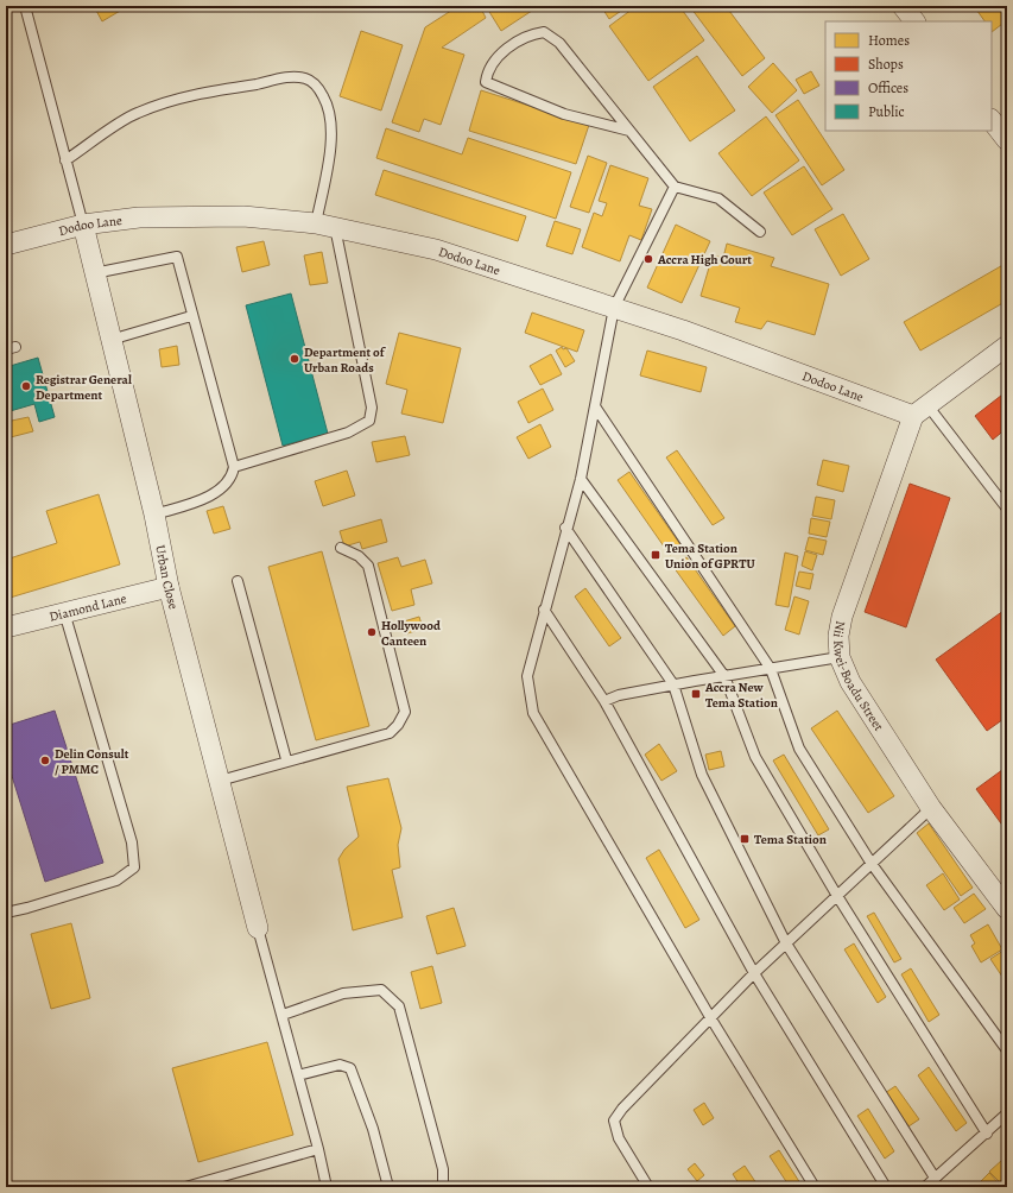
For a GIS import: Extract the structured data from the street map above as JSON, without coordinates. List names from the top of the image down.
{
  "streets": {
    "street": [
      "Dodoo Lane",
      "Urban Close",
      "Diamond Lane",
      "Nii Kwei-Boadu Street"
    ]
  },
  "crossings": [
    ["Dodoo Lane", "Urban Close"],
    ["Dodoo Lane", "Nii Kwei-Boadu Street"],
    ["Urban Close", "Diamond Lane"]
  ],
  "places": {
    "other": [
      "Accra High Court",
      "Department of Urban Roads",
      "Registrar General Department",
      "Hollywood Canteen",
      "Delin Consult / PMMC"
    ],
    "transit": ["Tema Station Union of GPRTU", "Accra New Tema Station", "Tema Station"]
  },
  "legend": [
    "Homes",
    "Shops",
    "Offices",
    "Public"
  ]
}
